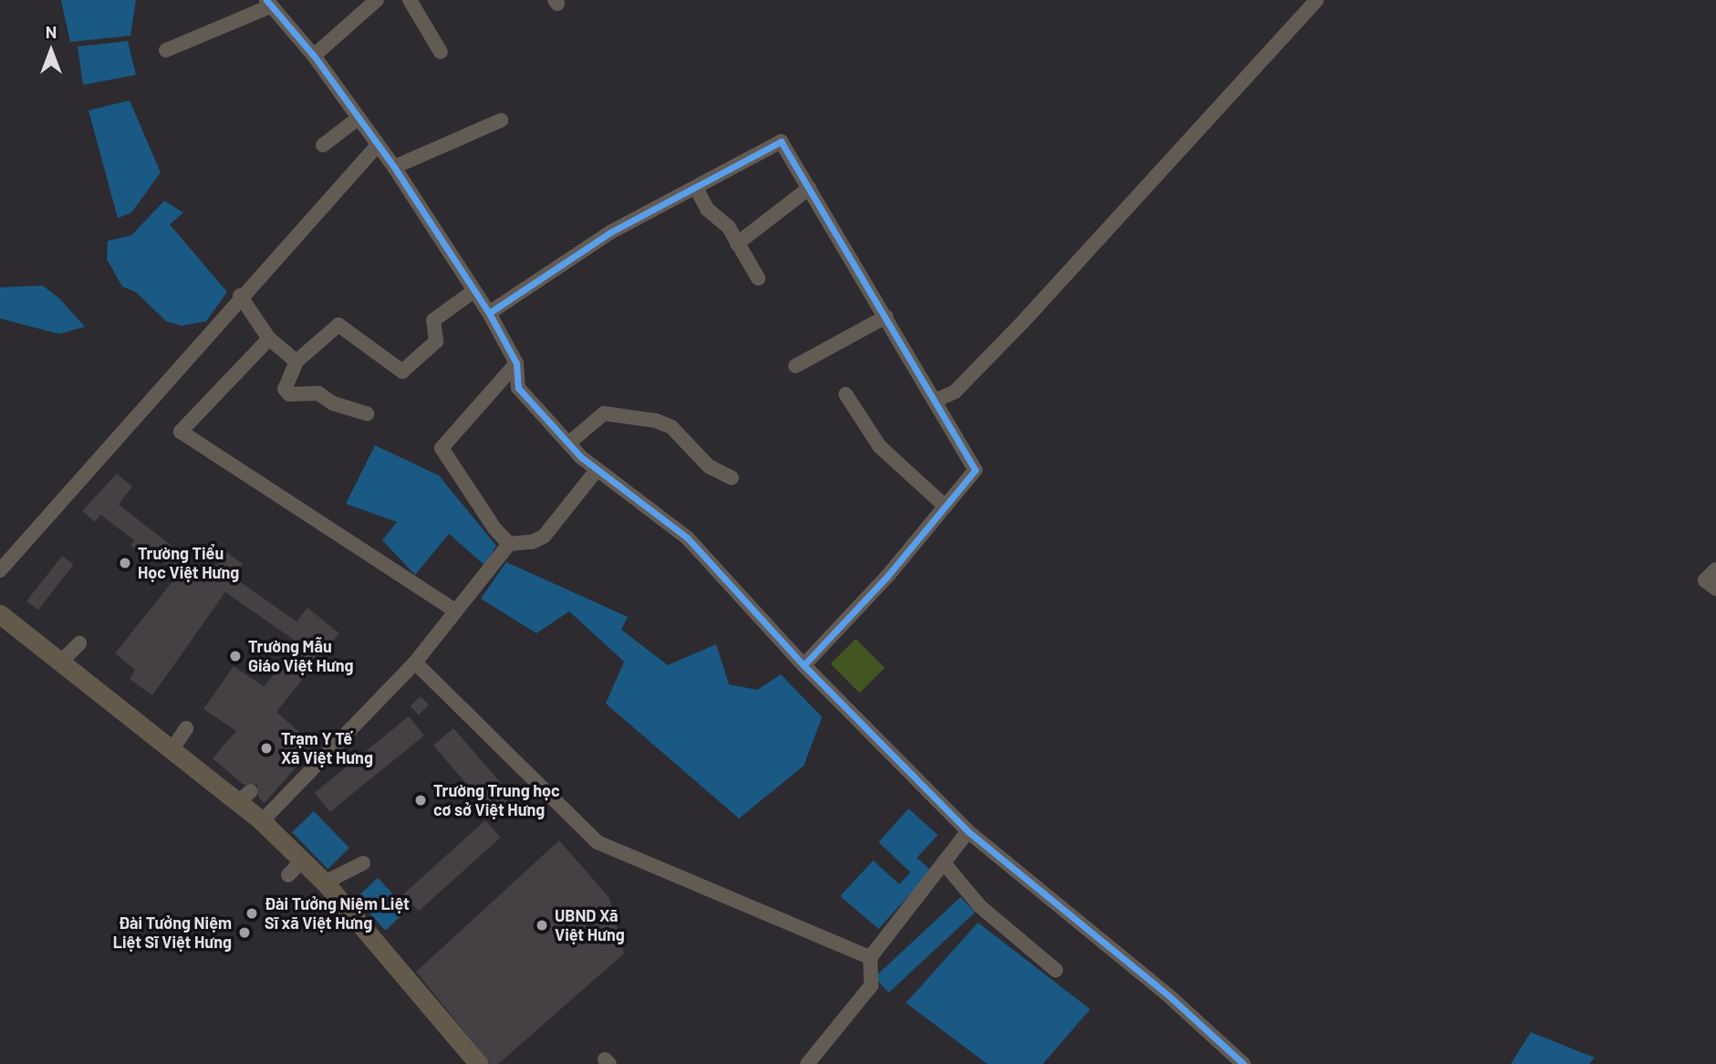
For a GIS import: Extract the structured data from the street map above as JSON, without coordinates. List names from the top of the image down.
{
  "places": [
    "Trường Tiểu Học Việt Hưng",
    "Trường Mẫu Giáo Việt Hưng",
    "Trạm Y Tế Xã Việt Hưng",
    "Trường Trung học cơ sở Việt Hưng",
    "Đài Tưởng Niệm Liệt Sĩ xã Việt Hưng",
    "UBND Xã Việt Hưng",
    "Đài Tưởng Niệm Liệt Sĩ Việt Hưng"
  ],
  "north": "top"
}
